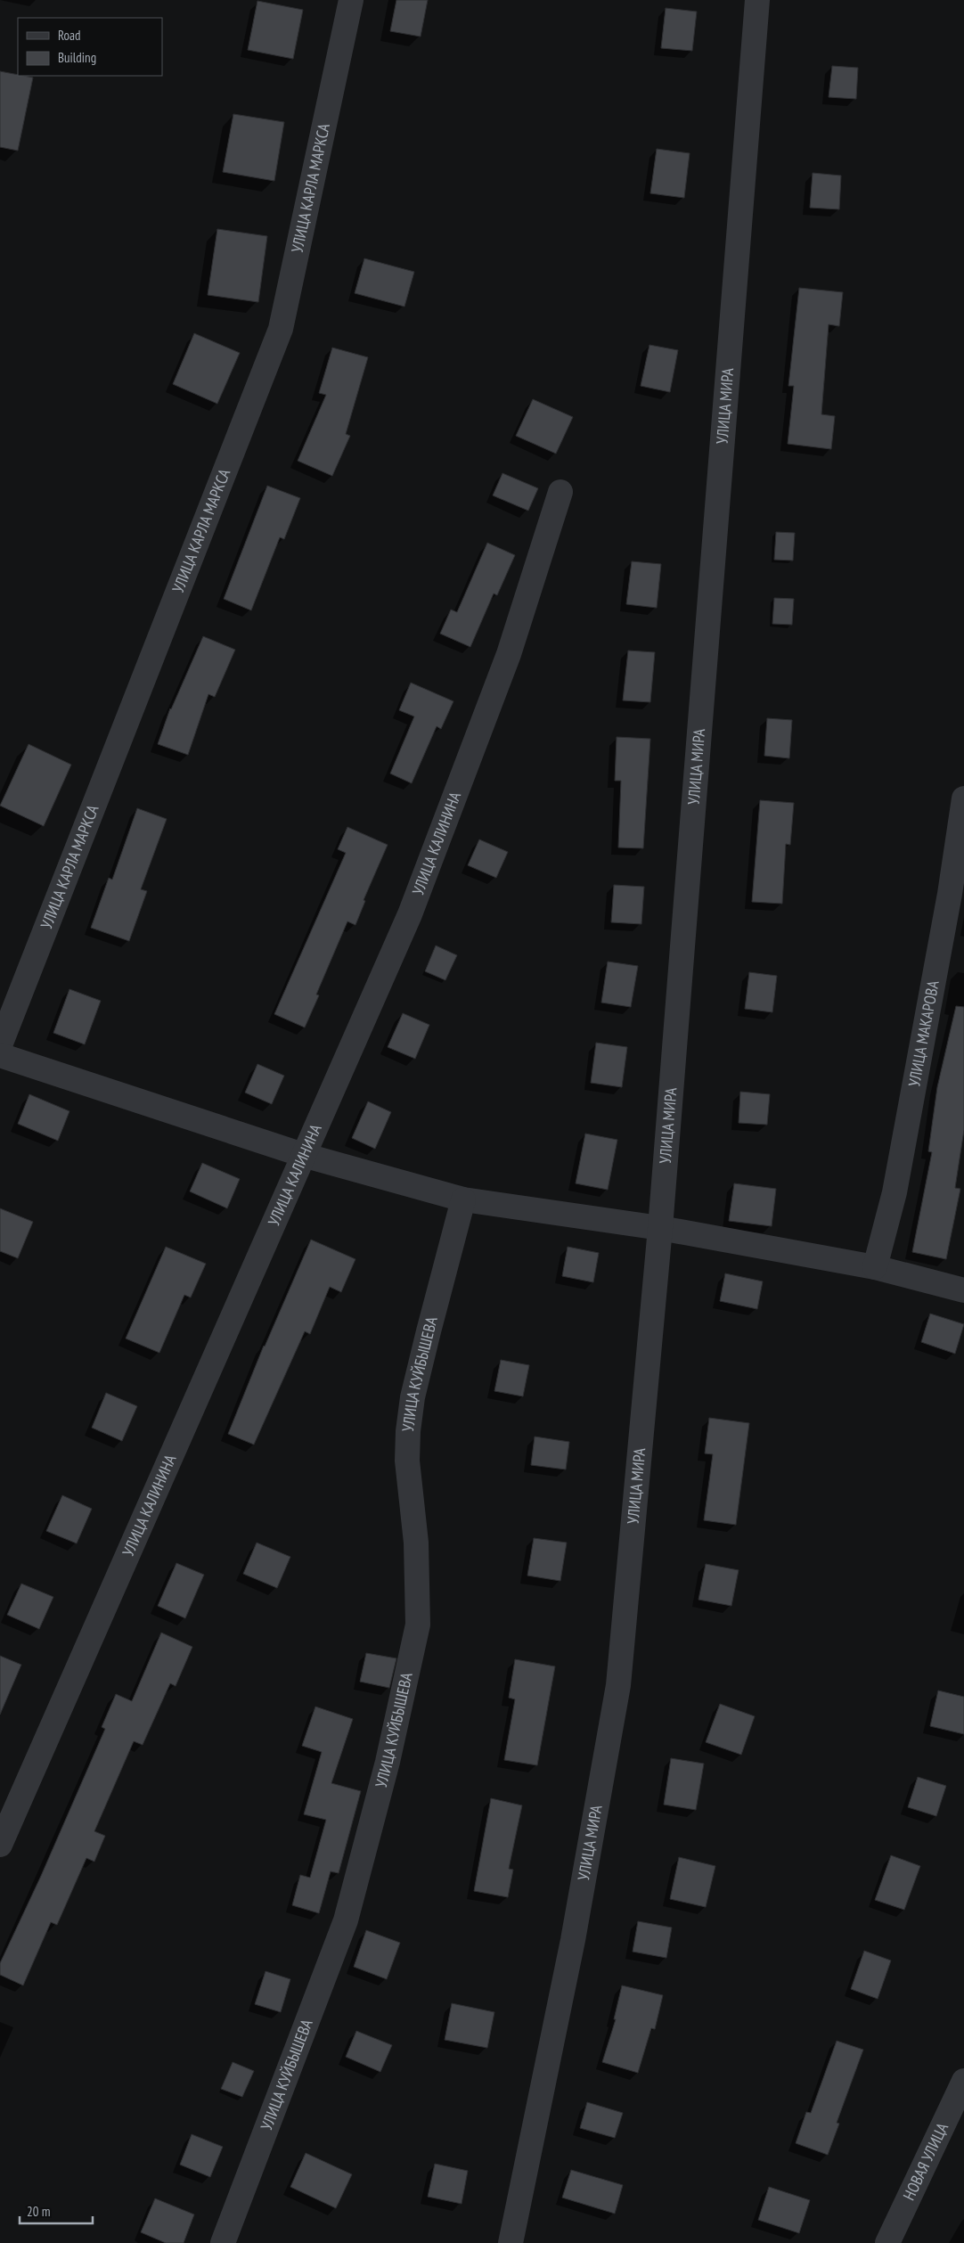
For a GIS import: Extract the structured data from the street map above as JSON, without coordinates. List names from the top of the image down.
{
  "streets": {
    "street": [
      "УЛИЦА КАРЛА МАРКСА",
      "УЛИЦА МИРА",
      "УЛИЦА КАЛИНИНА",
      "УЛИЦА МАКАРОВА",
      "УЛИЦА КУЙБЫШЕВА",
      "НОВАЯ УЛИЦА"
    ]
  },
  "legend": ["Road", "Building"],
  "scale_bar": "20 m"
}
